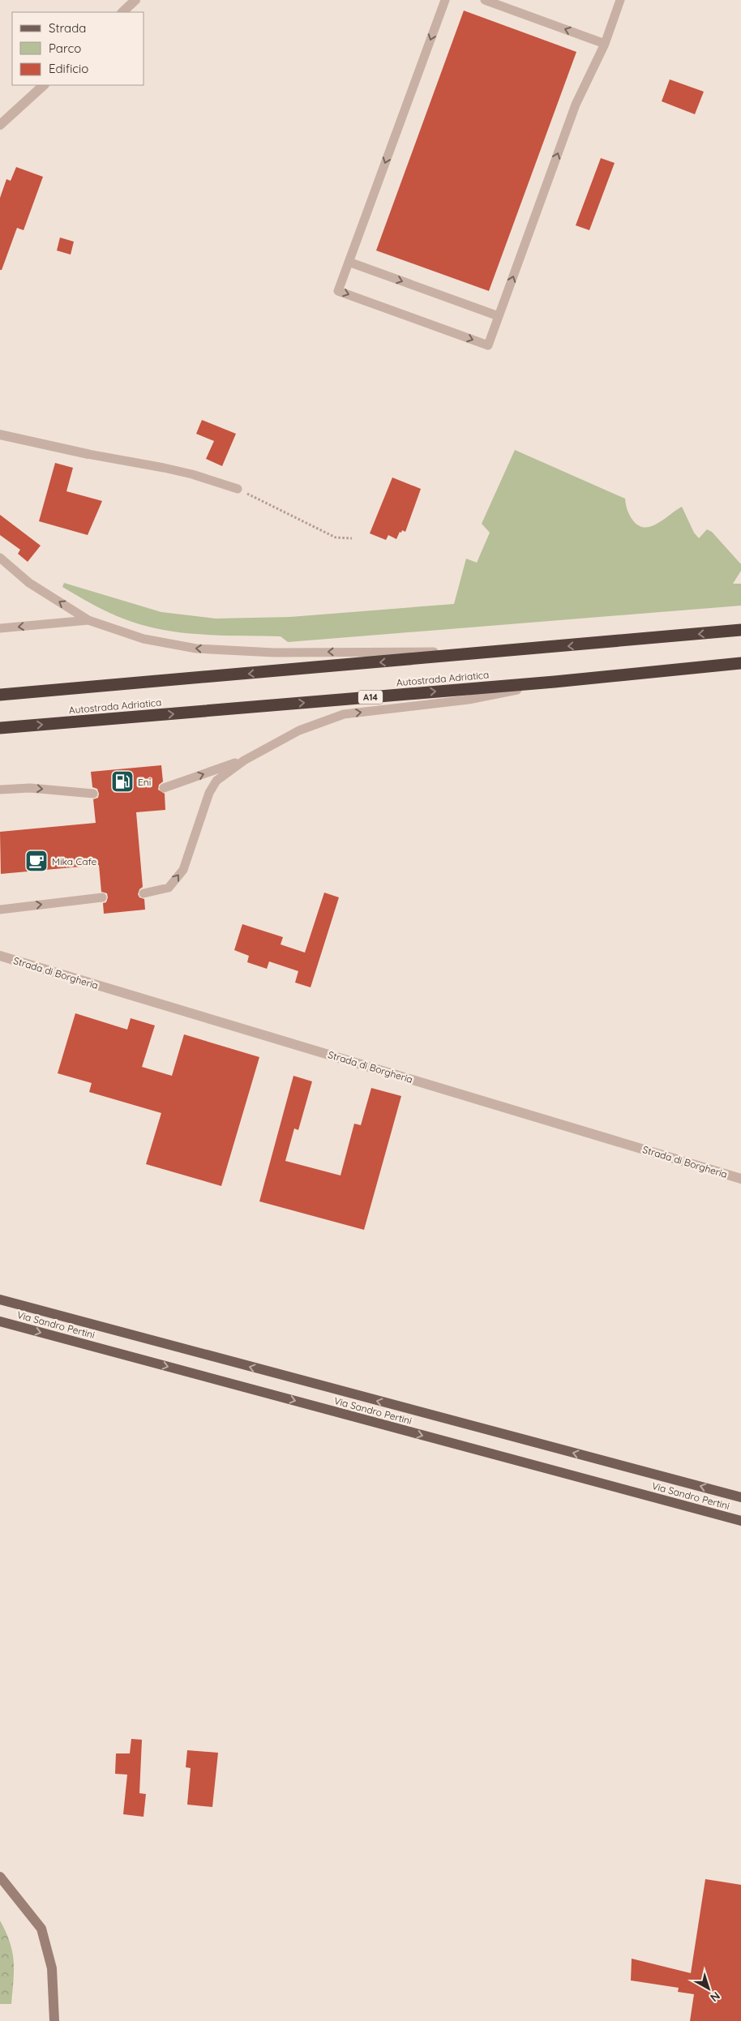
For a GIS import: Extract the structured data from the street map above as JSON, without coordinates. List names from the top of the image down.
{
  "streets": {
    "highway": ["Autostrada Adriatica", "A14"],
    "main road": ["Via Sandro Pertini"],
    "street": ["Strada di Borgheria"]
  },
  "places": {
    "fuel station": ["Eni"],
    "cafe": ["Mika Cafe"]
  },
  "legend": ["Strada", "Parco", "Edificio"],
  "north": "bottom right"
}
